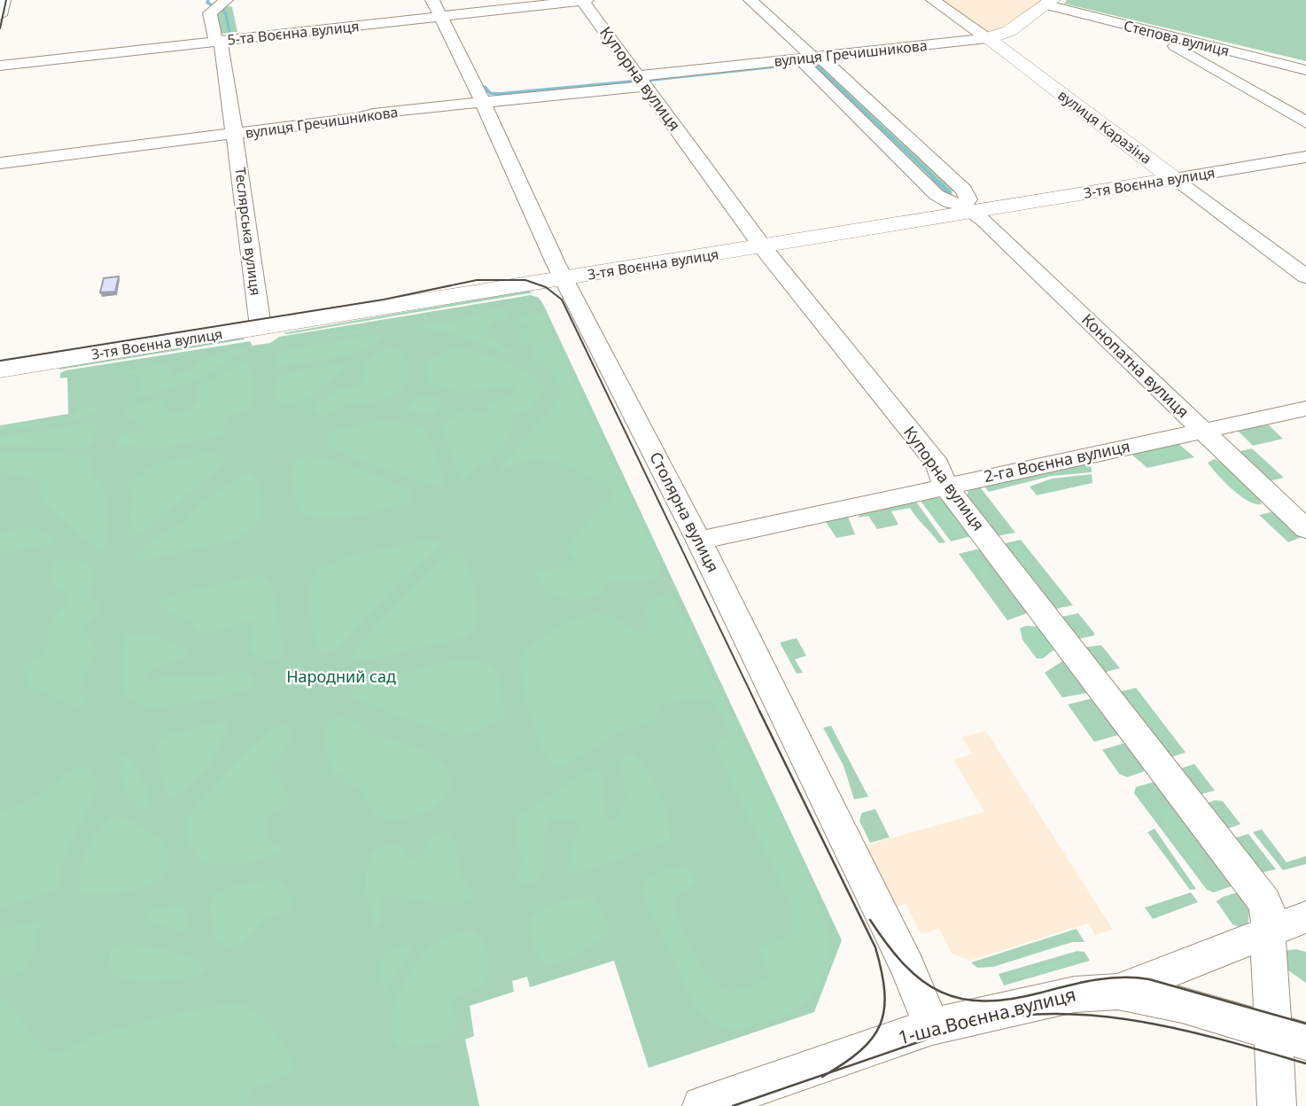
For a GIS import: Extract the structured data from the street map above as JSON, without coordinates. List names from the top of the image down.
{
  "streets": {
    "main road": ["вулиця Гречишникова", "вулиця Каразіна", "3-тя Воєнна вулиця"],
    "street": [
      "5-та Воєнна вулиця",
      "Степова вулиця",
      "Купорна вулиця",
      "Теслярська вулиця",
      "Конопатна вулиця",
      "2-га Воєнна вулиця",
      "Столярна вулиця",
      "1-ша Воєнна вулиця"
    ]
  },
  "crossings": [
    ["5-та Воєнна вулиця", "Купорна вулиця"],
    ["5-та Воєнна вулиця", "Теслярська вулиця"],
    ["5-та Воєнна вулиця", "Столярна вулиця"],
    ["Степова вулиця", "вулиця Гречишникова"],
    ["вулиця Гречишникова", "Купорна вулиця"],
    ["вулиця Гречишникова", "вулиця Каразіна"],
    ["вулиця Гречишникова", "Теслярська вулиця"],
    ["вулиця Гречишникова", "Конопатна вулиця"],
    ["вулиця Гречишникова", "Столярна вулиця"],
    ["Купорна вулиця", "3-тя Воєнна вулиця"],
    ["Купорна вулиця", "2-га Воєнна вулиця"],
    ["Купорна вулиця", "1-ша Воєнна вулиця"],
    ["вулиця Каразіна", "3-тя Воєнна вулиця"],
    ["3-тя Воєнна вулиця", "Теслярська вулиця"],
    ["3-тя Воєнна вулиця", "Конопатна вулиця"],
    ["3-тя Воєнна вулиця", "Столярна вулиця"],
    ["Конопатна вулиця", "2-га Воєнна вулиця"],
    ["2-га Воєнна вулиця", "Столярна вулиця"],
    ["Столярна вулиця", "1-ша Воєнна вулиця"]
  ],
  "parks": ["Народний сад"]
}
